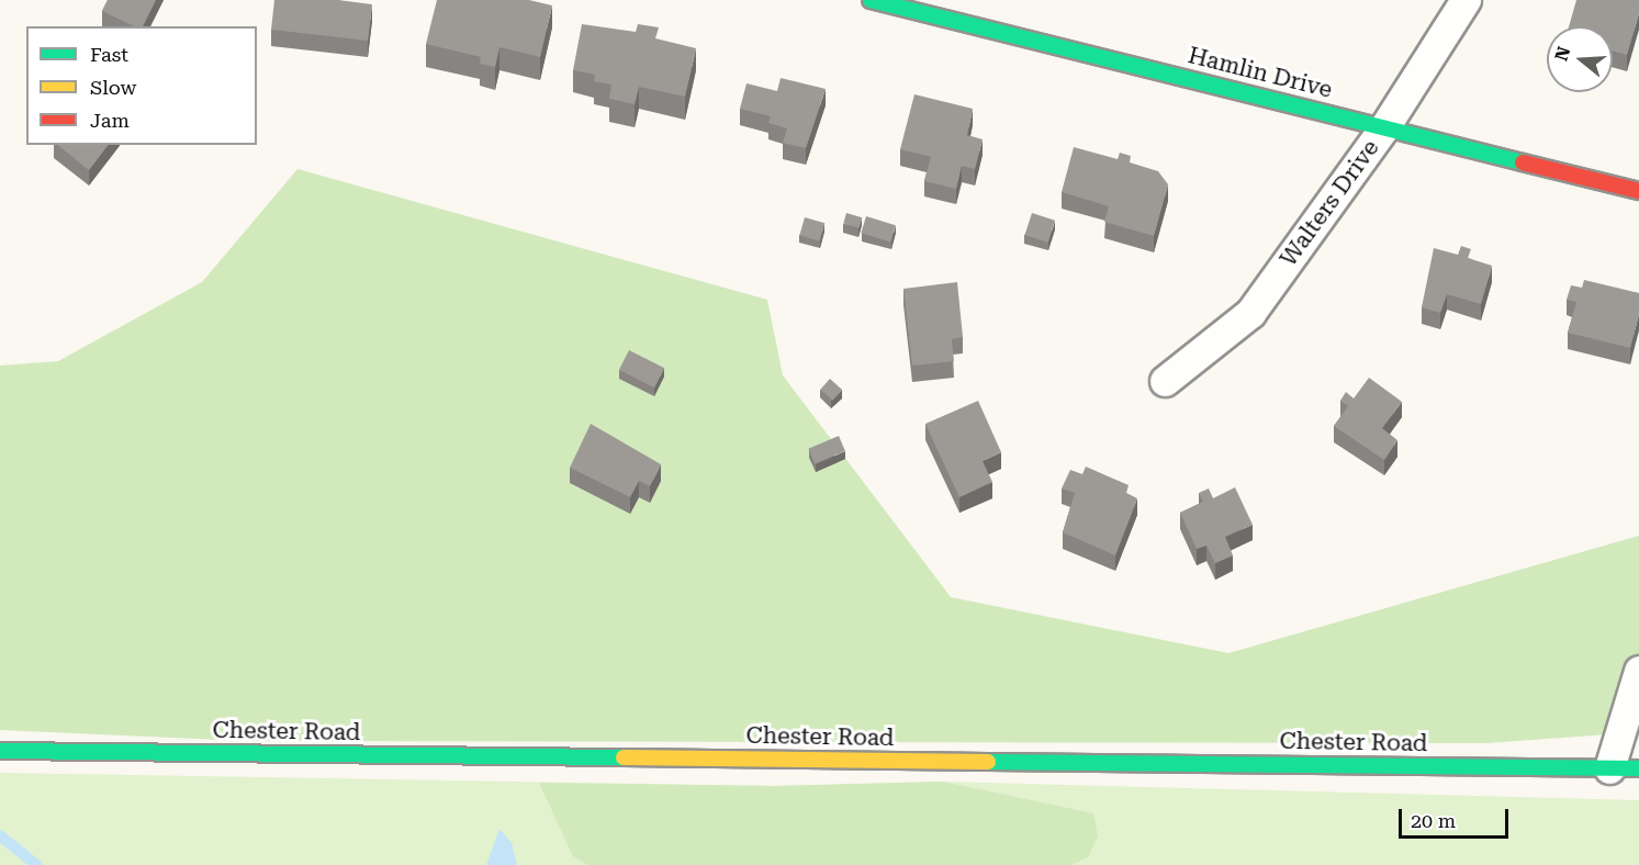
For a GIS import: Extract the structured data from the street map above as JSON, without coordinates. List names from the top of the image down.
{
  "streets": {
    "main road": ["Hamlin Drive", "Chester Road"],
    "street": ["Walters Drive"]
  },
  "crossings": [
    ["Hamlin Drive", "Walters Drive"]
  ],
  "legend": ["Fast", "Slow", "Jam"],
  "scale_bar": "20 m",
  "north": "left"
}
